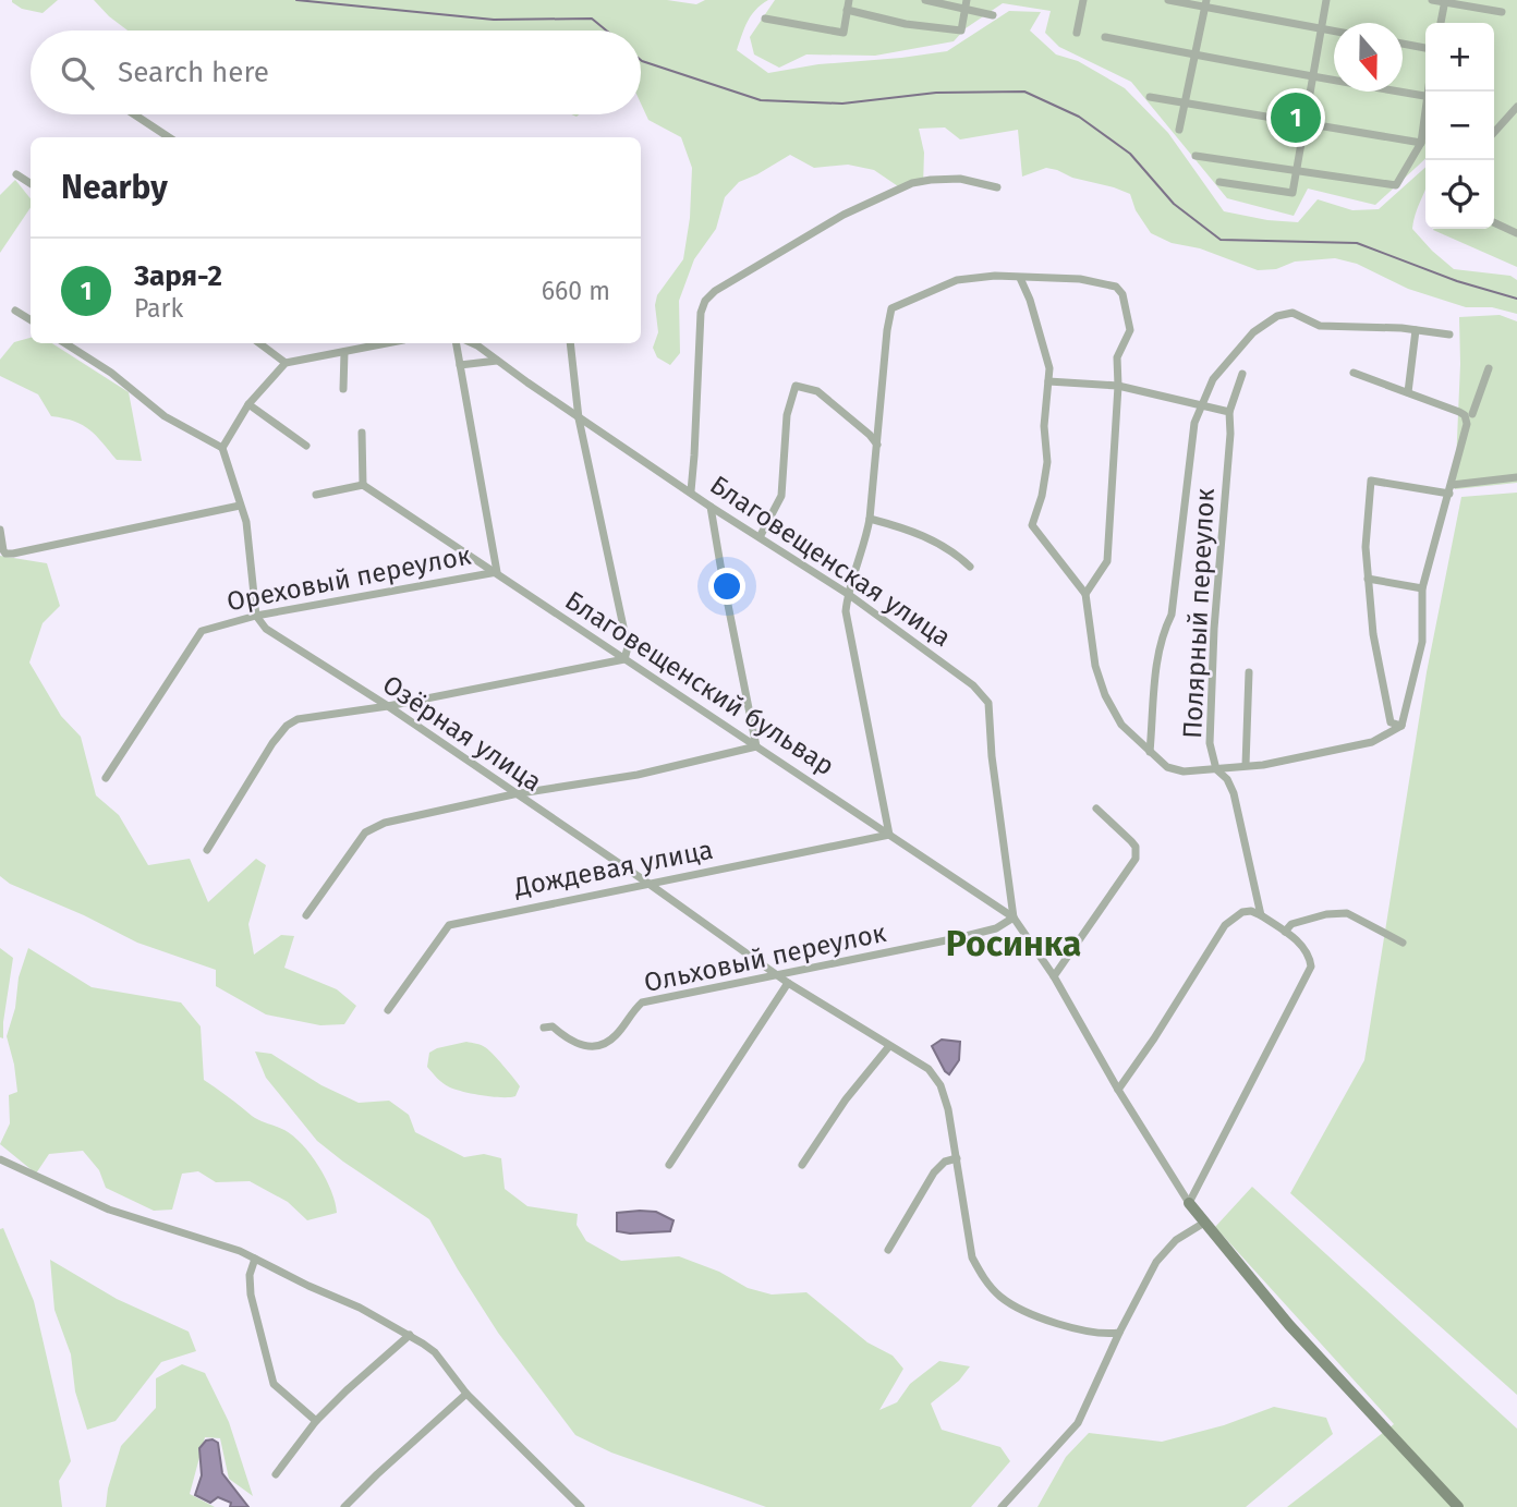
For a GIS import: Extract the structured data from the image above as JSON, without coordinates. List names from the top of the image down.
{
  "streets": {
    "street": [
      "Благовещенская улица",
      "Ореховый переулок",
      "Полярный переулок",
      "Благовещенский бульвар",
      "Озёрная улица",
      "Дождевая улица",
      "Ольховый переулок"
    ]
  },
  "crossings": [
    ["Благовещенская улица", "Благовещенский бульвар"],
    ["Благовещенская улица", "Ольховый переулок"],
    ["Ореховый переулок", "Благовещенский бульвар"],
    ["Ореховый переулок", "Озёрная улица"],
    ["Благовещенский бульвар", "Дождевая улица"],
    ["Благовещенский бульвар", "Ольховый переулок"],
    ["Озёрная улица", "Дождевая улица"],
    ["Озёрная улица", "Ольховый переулок"]
  ],
  "districts": ["Росинка"],
  "north": "bottom",
  "page": {
    "map_buttons": ["+", "−"],
    "search": "Search here",
    "pins": "1",
    "heading": "Nearby",
    "list": [
      {
        "mark": "1",
        "name": "Заря-2",
        "note": "Park",
        "value": "660 m"
      }
    ]
  }
}
